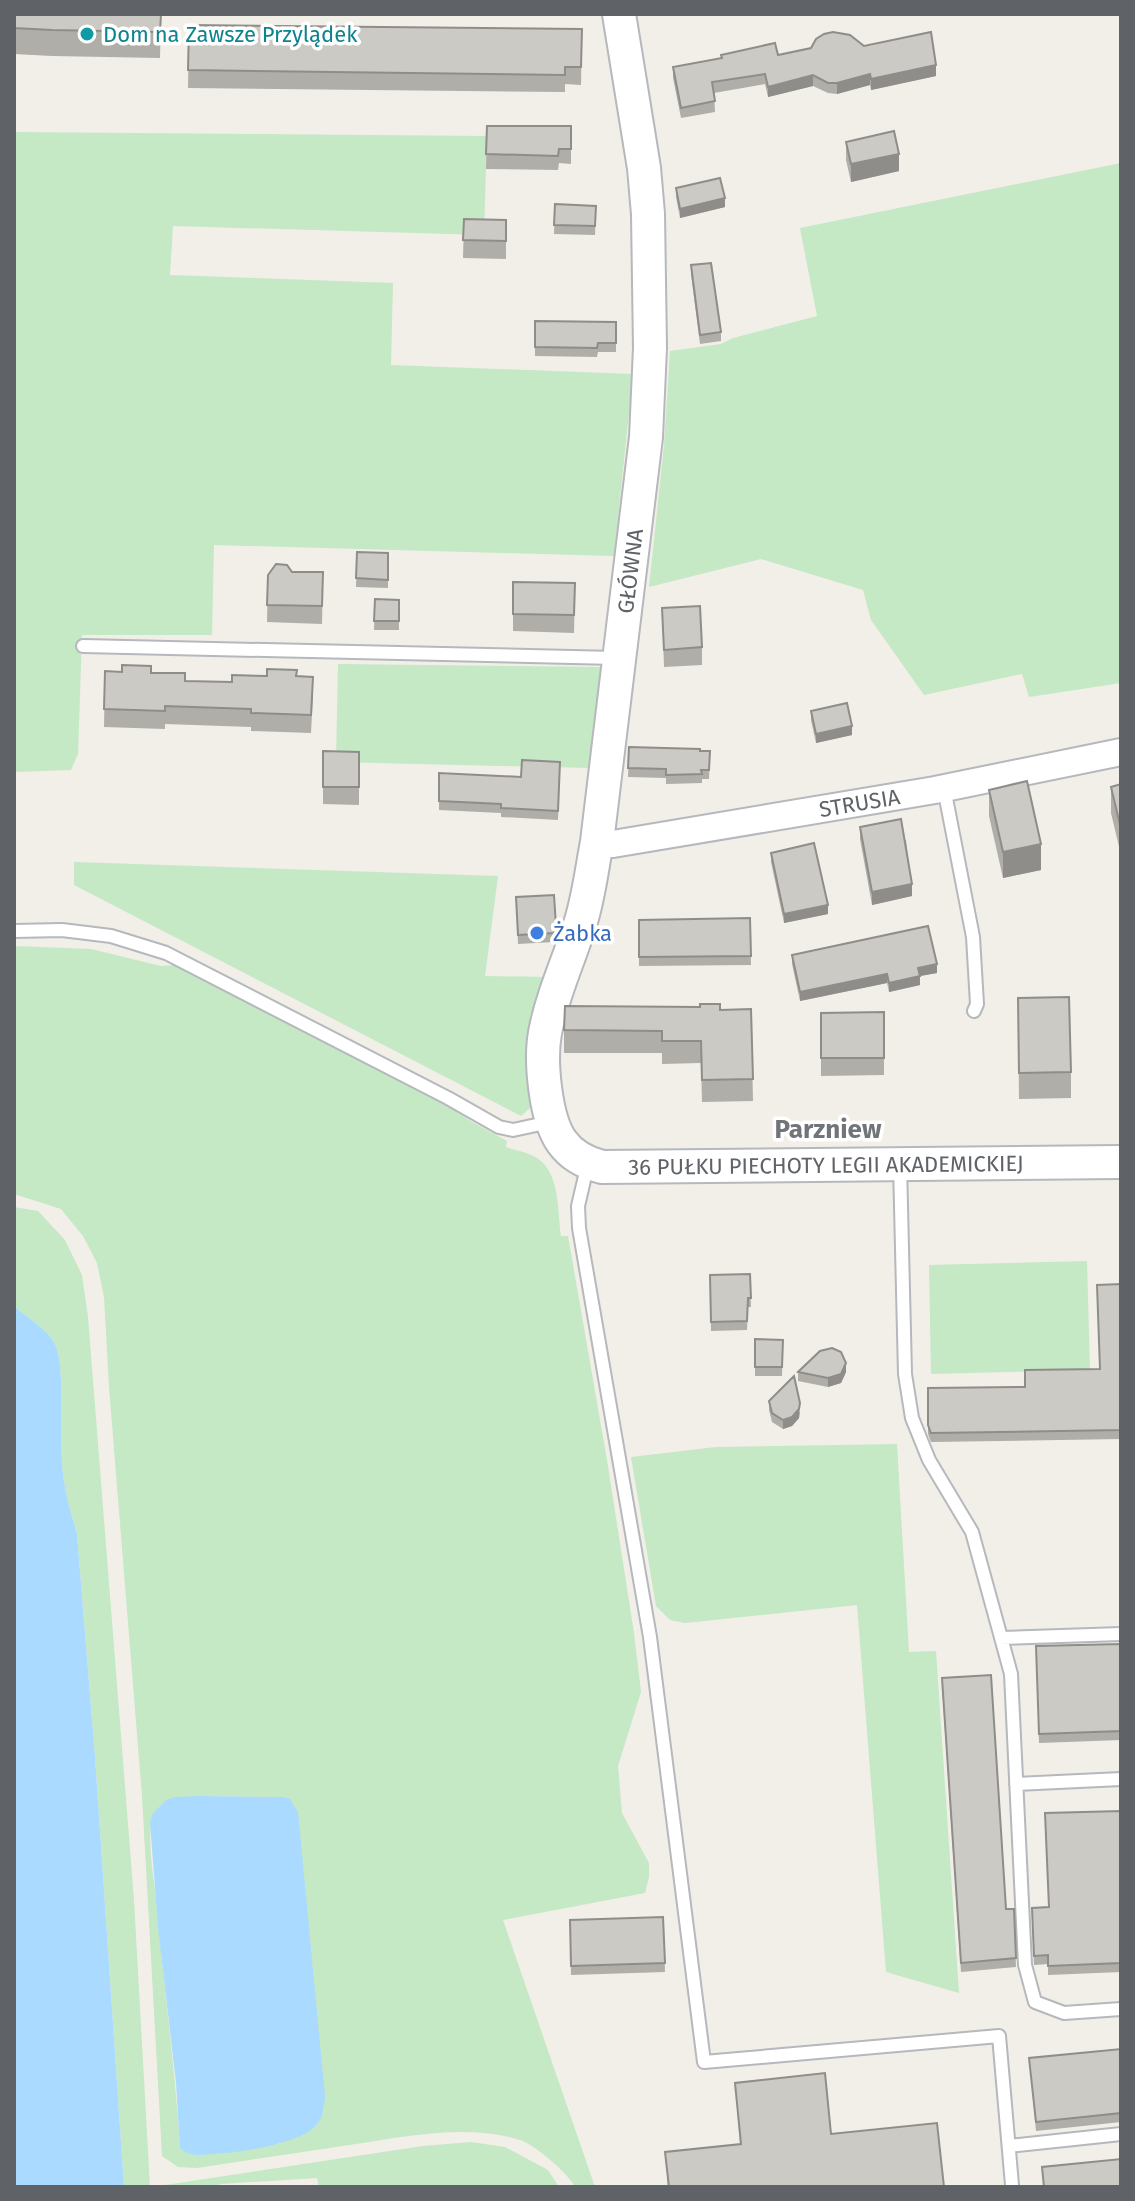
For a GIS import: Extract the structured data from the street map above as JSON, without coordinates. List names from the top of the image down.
{
  "streets": {
    "street": ["GŁÓWNA", "STRUSIA", "36 PUŁKU PIECHOTY LEGII AKADEMICKIEJ"]
  },
  "crossings": [
    ["GŁÓWNA", "STRUSIA"]
  ],
  "districts": ["Parzniew"],
  "places": ["Dom na Zawsze Przylądek", "Żabka"]
}
